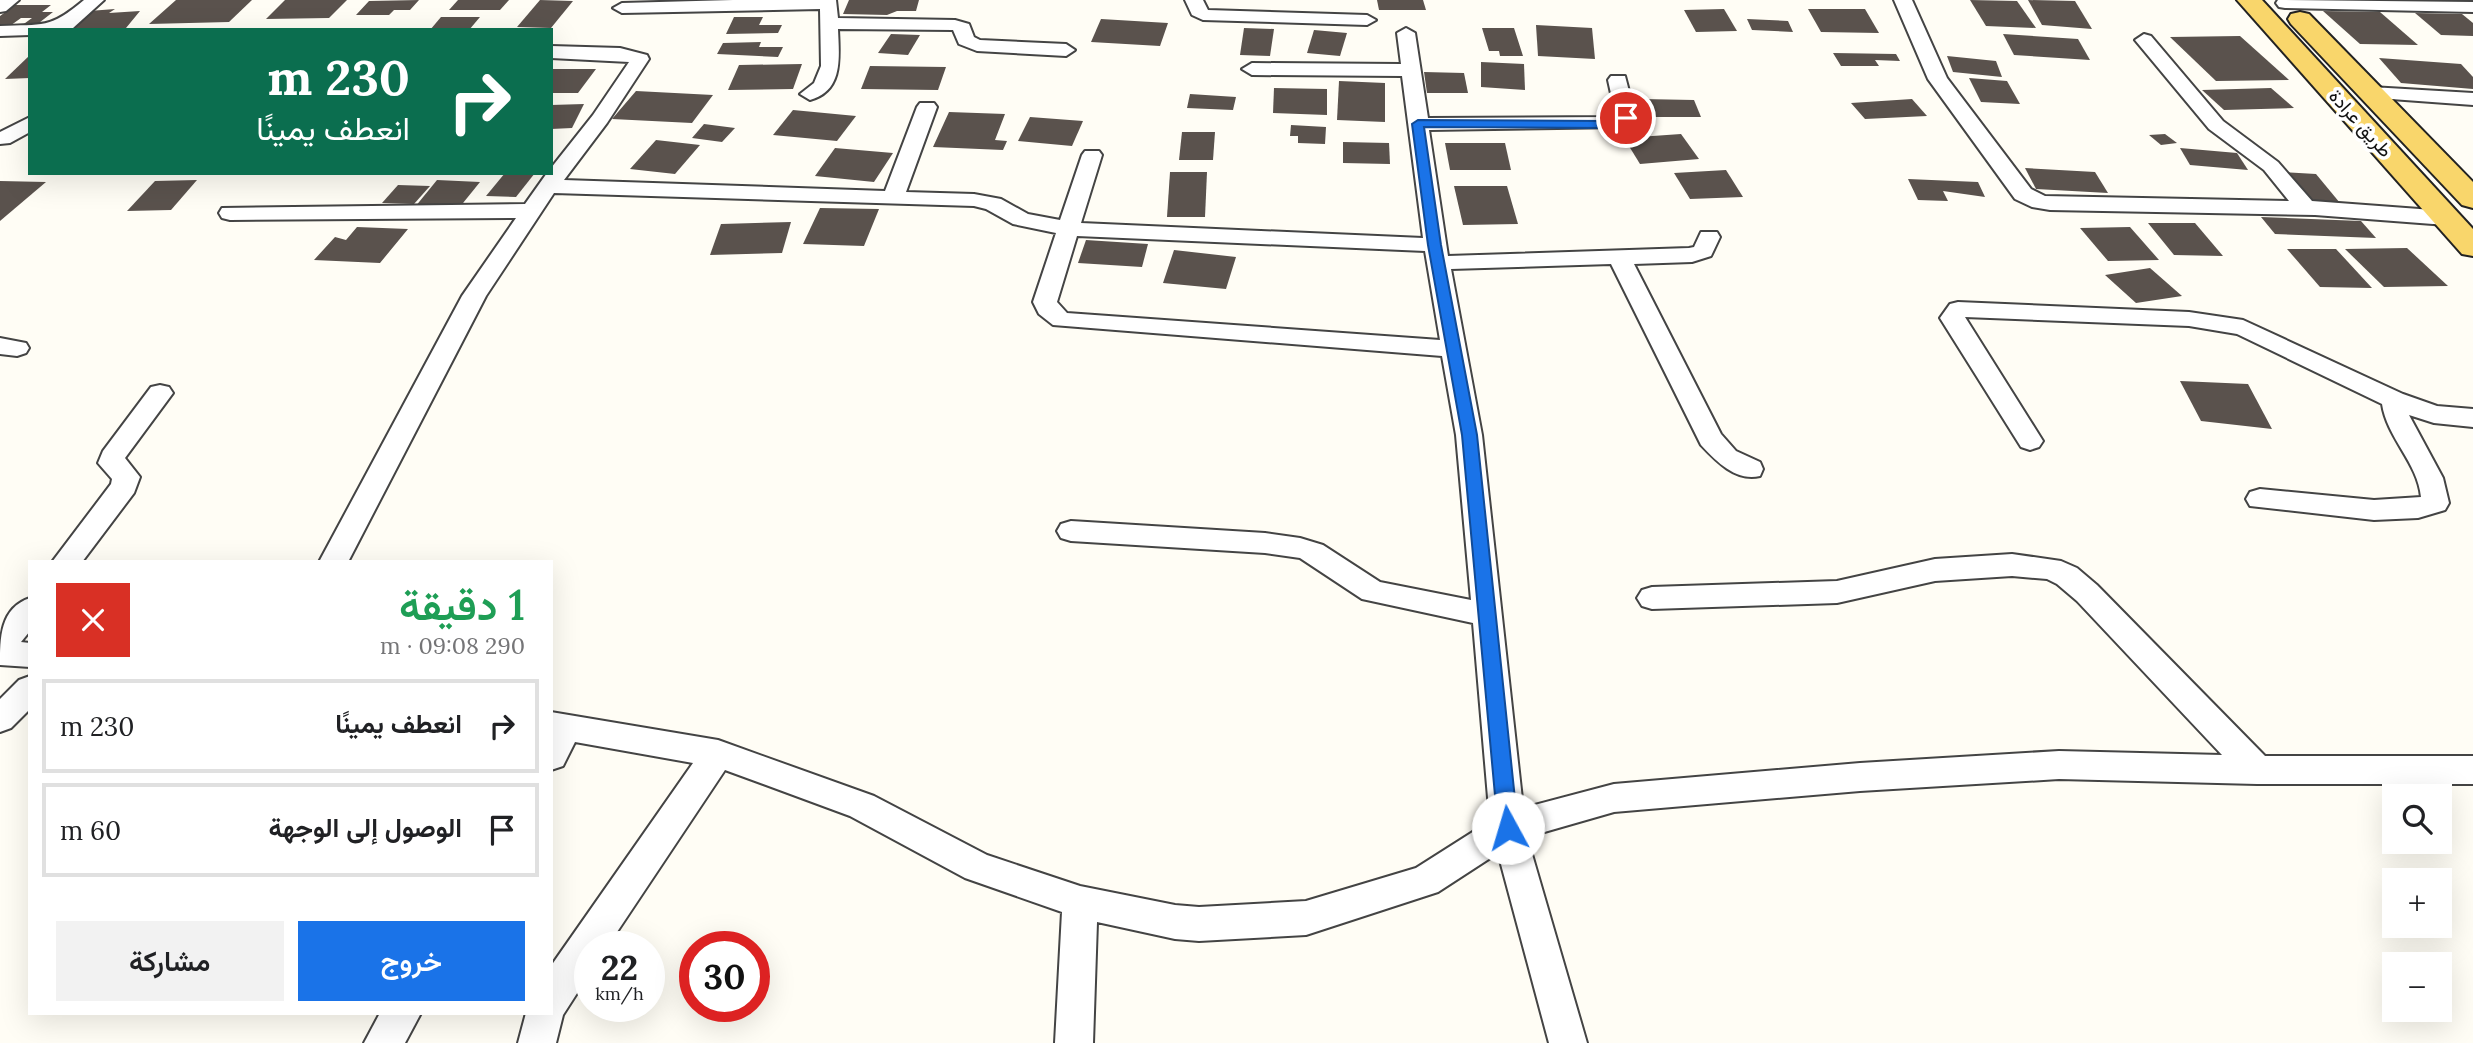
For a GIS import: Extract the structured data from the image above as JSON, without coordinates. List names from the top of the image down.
{
  "streets": {
    "main road": ["طريق عرادة"]
  },
  "page": {
    "turn": ["230 m", "انعطف يمينًا"],
    "heading": ["1 دقيقة", "290 m · 09:08"],
    "list": [
      {
        "name": "انعطف يمينًا",
        "value": "230 m"
      },
      {
        "name": "الوصول إلى الوجهة",
        "value": "60 m"
      }
    ],
    "map_buttons": ["+", "−"],
    "buttons": ["خروج", "مشاركة"],
    "speed": "22 km/h",
    "limit": "30"
  }
}
